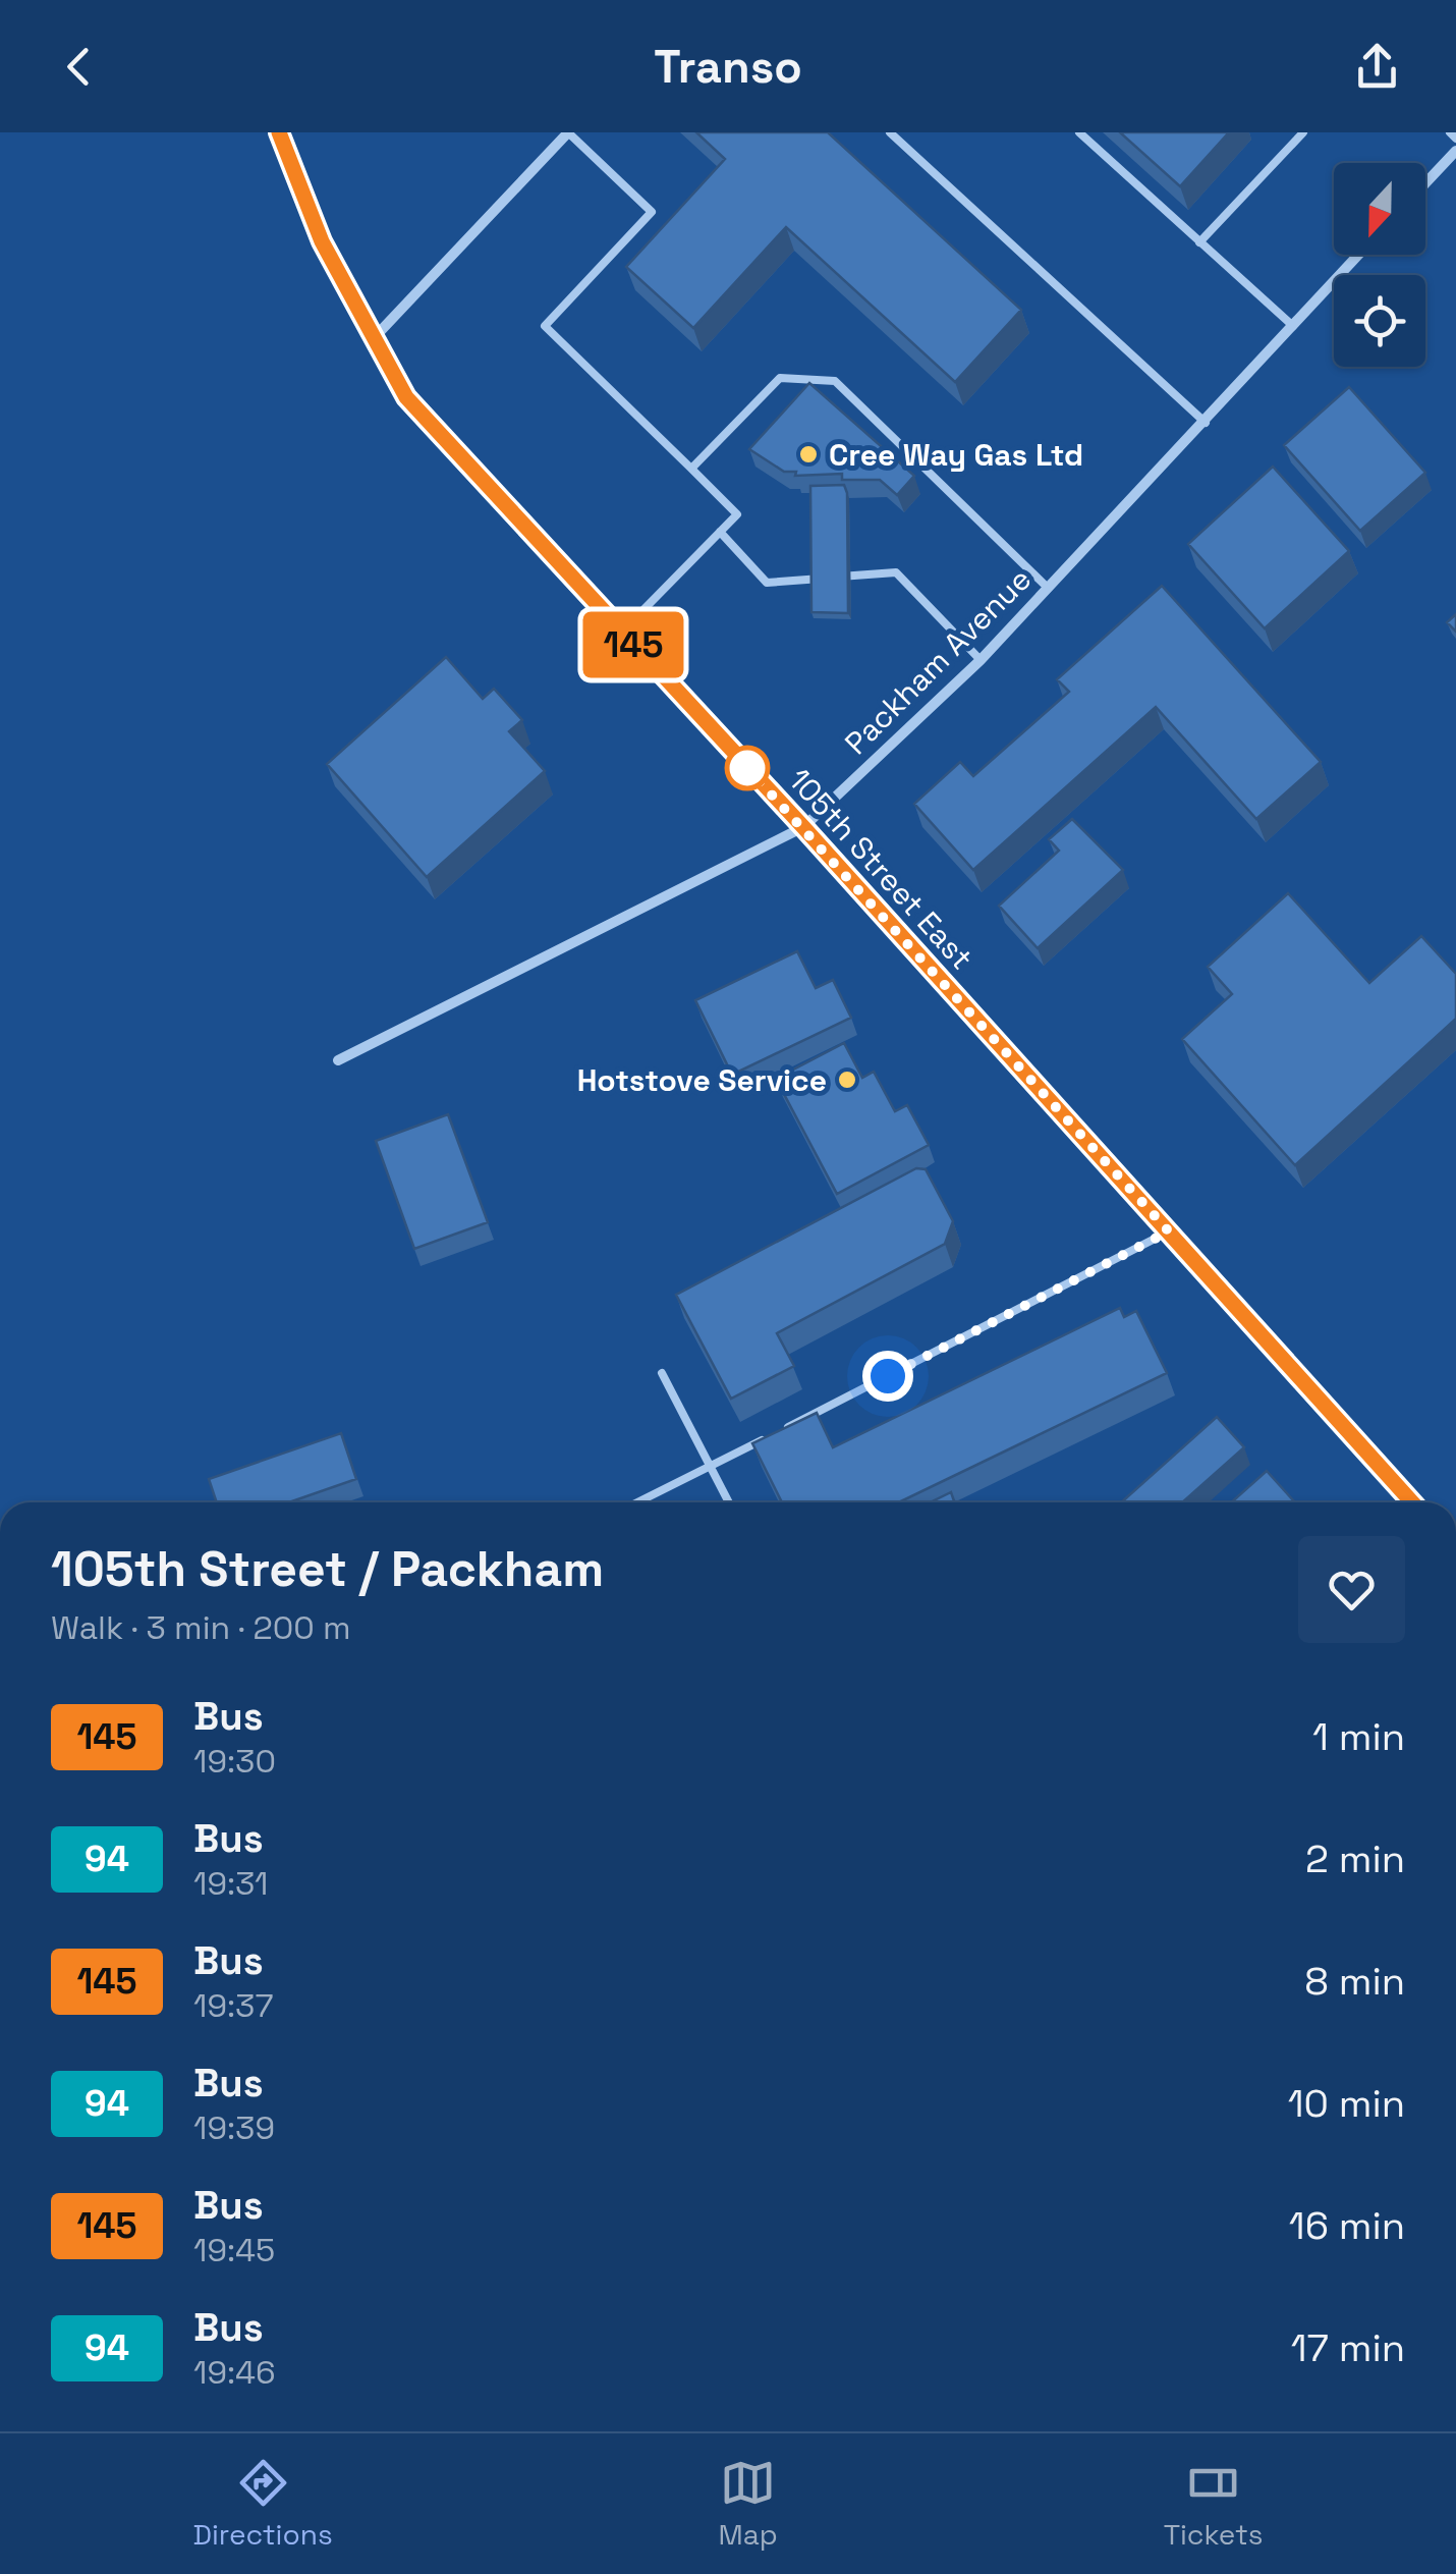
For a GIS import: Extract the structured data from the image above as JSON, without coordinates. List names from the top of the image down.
{
  "streets": {
    "street": ["Packham Avenue", "105th Street East"]
  },
  "crossings": [
    ["Packham Avenue", "105th Street East"]
  ],
  "places": ["Cree Way Gas Ltd", "Hotstove Service"],
  "lines": ["bus line 145"],
  "north": "bottom",
  "page": {
    "header": "Transo",
    "on_map": "145",
    "heading": ["105th Street / Packham", "Walk · 3 min · 200 m"],
    "list": [
      {
        "mark": "145",
        "name": "Bus",
        "note": "19:30",
        "value": "1 min"
      },
      {
        "mark": "94",
        "name": "Bus",
        "note": "19:31",
        "value": "2 min"
      },
      {
        "mark": "145",
        "name": "Bus",
        "note": "19:37",
        "value": "8 min"
      },
      {
        "mark": "94",
        "name": "Bus",
        "note": "19:39",
        "value": "10 min"
      },
      {
        "mark": "145",
        "name": "Bus",
        "note": "19:45",
        "value": "16 min"
      },
      {
        "mark": "94",
        "name": "Bus",
        "note": "19:46",
        "value": "17 min"
      }
    ],
    "tabs": ["Directions", "Map", "Tickets"]
  }
}
